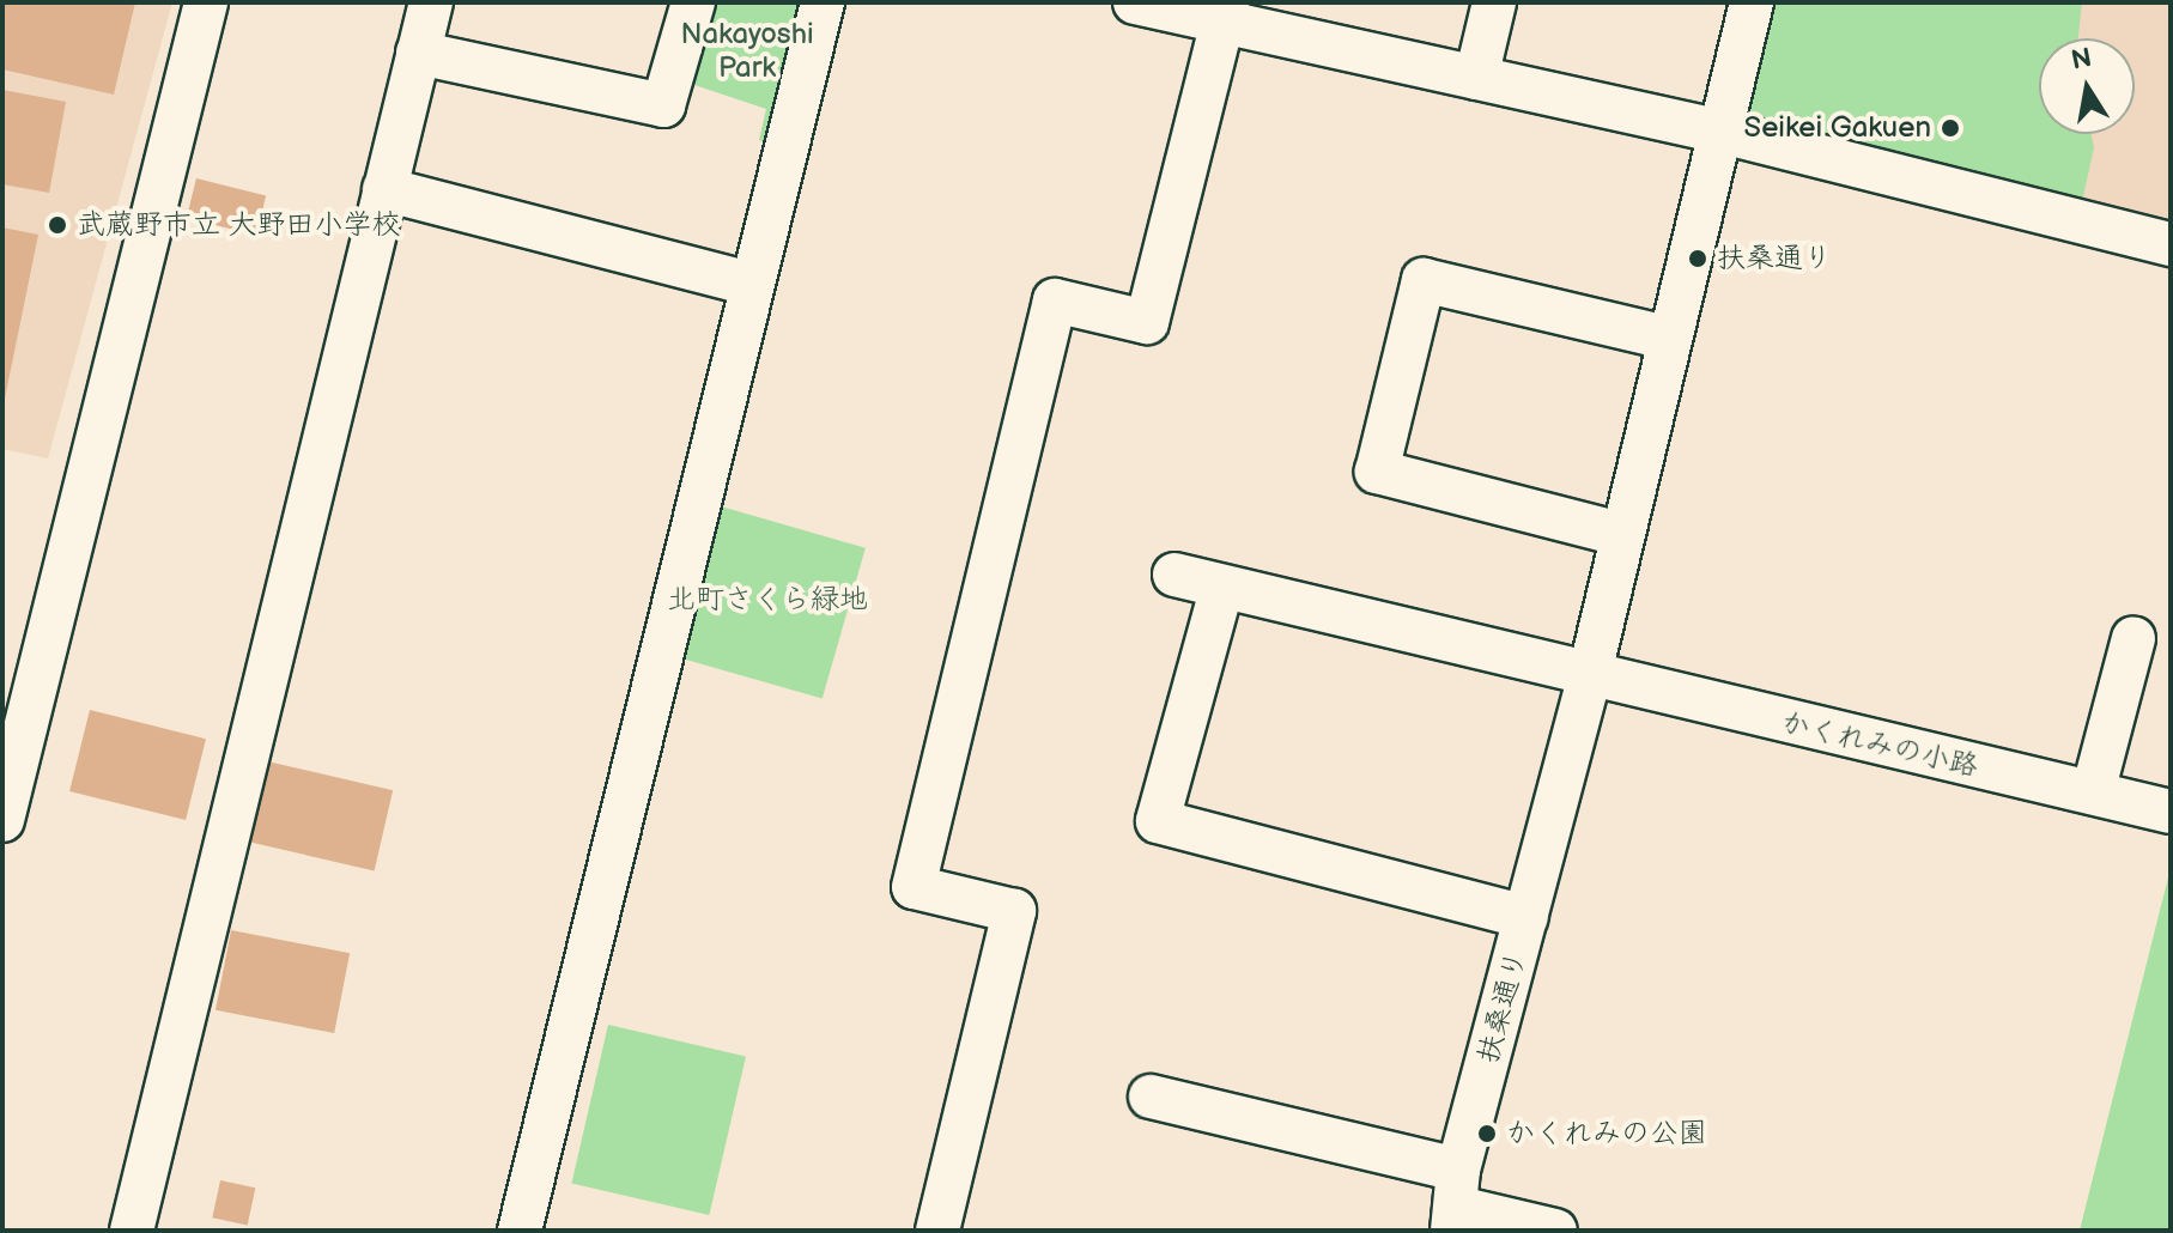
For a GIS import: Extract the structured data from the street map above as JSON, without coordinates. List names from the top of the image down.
{
  "streets": {
    "street": ["かくれみの小路", "扶桑通り"]
  },
  "crossings": [
    ["かくれみの小路", "扶桑通り"]
  ],
  "parks": ["Nakayoshi Park", "北町さくら緑地"],
  "places": [
    "Seikei Gakuen",
    "武蔵野市立 大野田小学校",
    "扶桑通り",
    "かくれみの公園"
  ],
  "north": "top"
}
